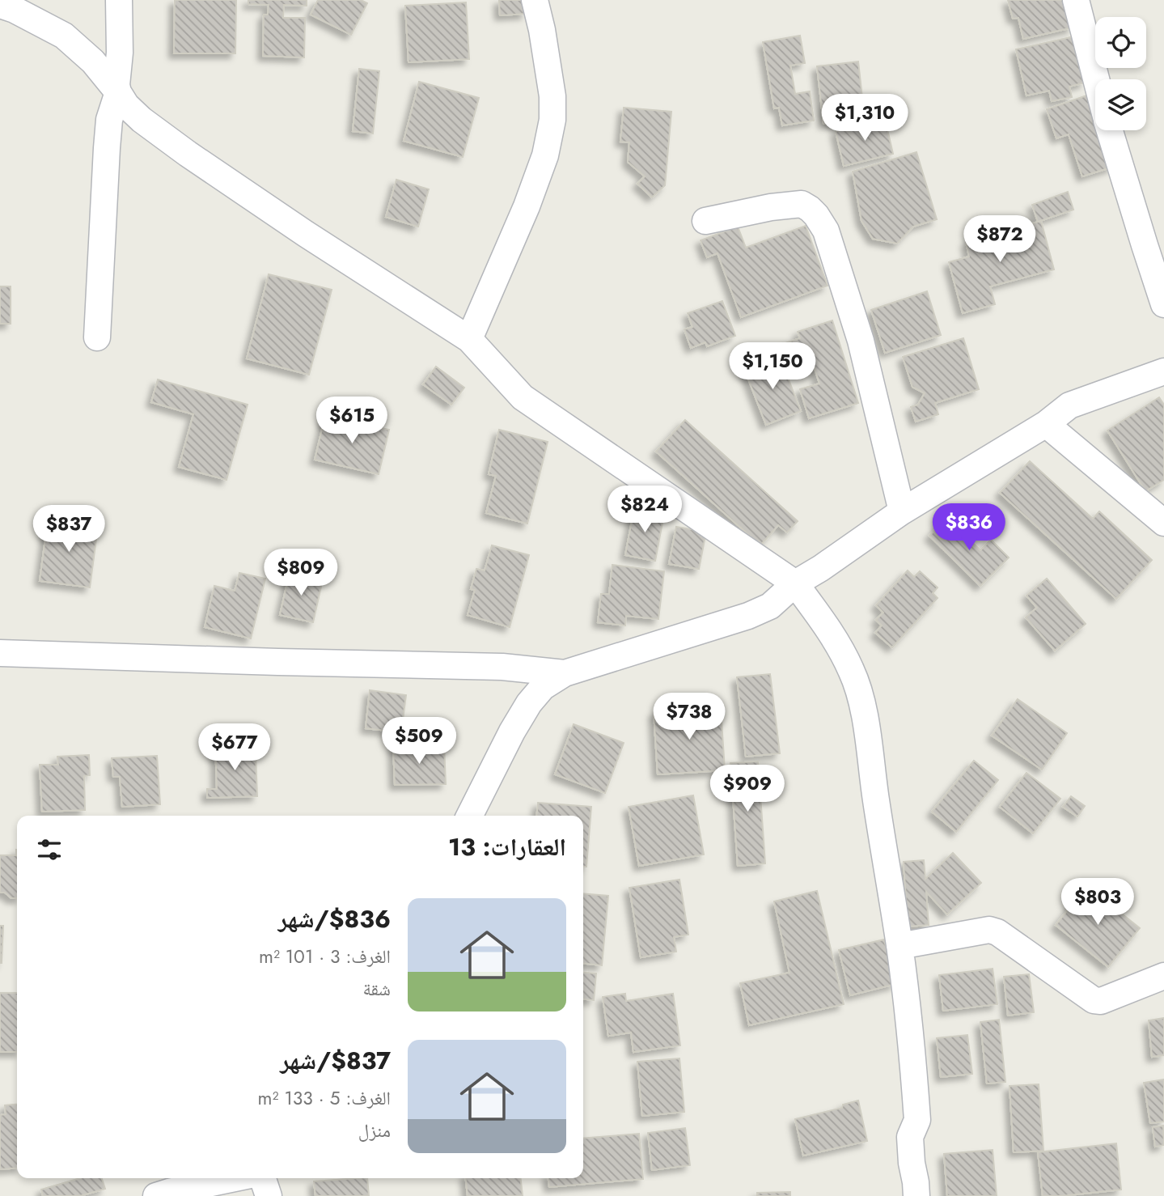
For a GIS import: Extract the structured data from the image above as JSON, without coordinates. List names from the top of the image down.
{
  "page": {
    "price": [
      "$1,310",
      "$872",
      "$1,150",
      "$615",
      "$824",
      "$836",
      "$837",
      "$809",
      "$738",
      "$509",
      "$677",
      "$909",
      "$803"
    ],
    "heading": "العقارات: 13",
    "list": [
      {
        "name": "$836/شهر",
        "note": "الغرف: 3 · 101 m² · شقة"
      },
      {
        "name": "$837/شهر",
        "note": "الغرف: 5 · 133 m² · منزل"
      }
    ]
  }
}
